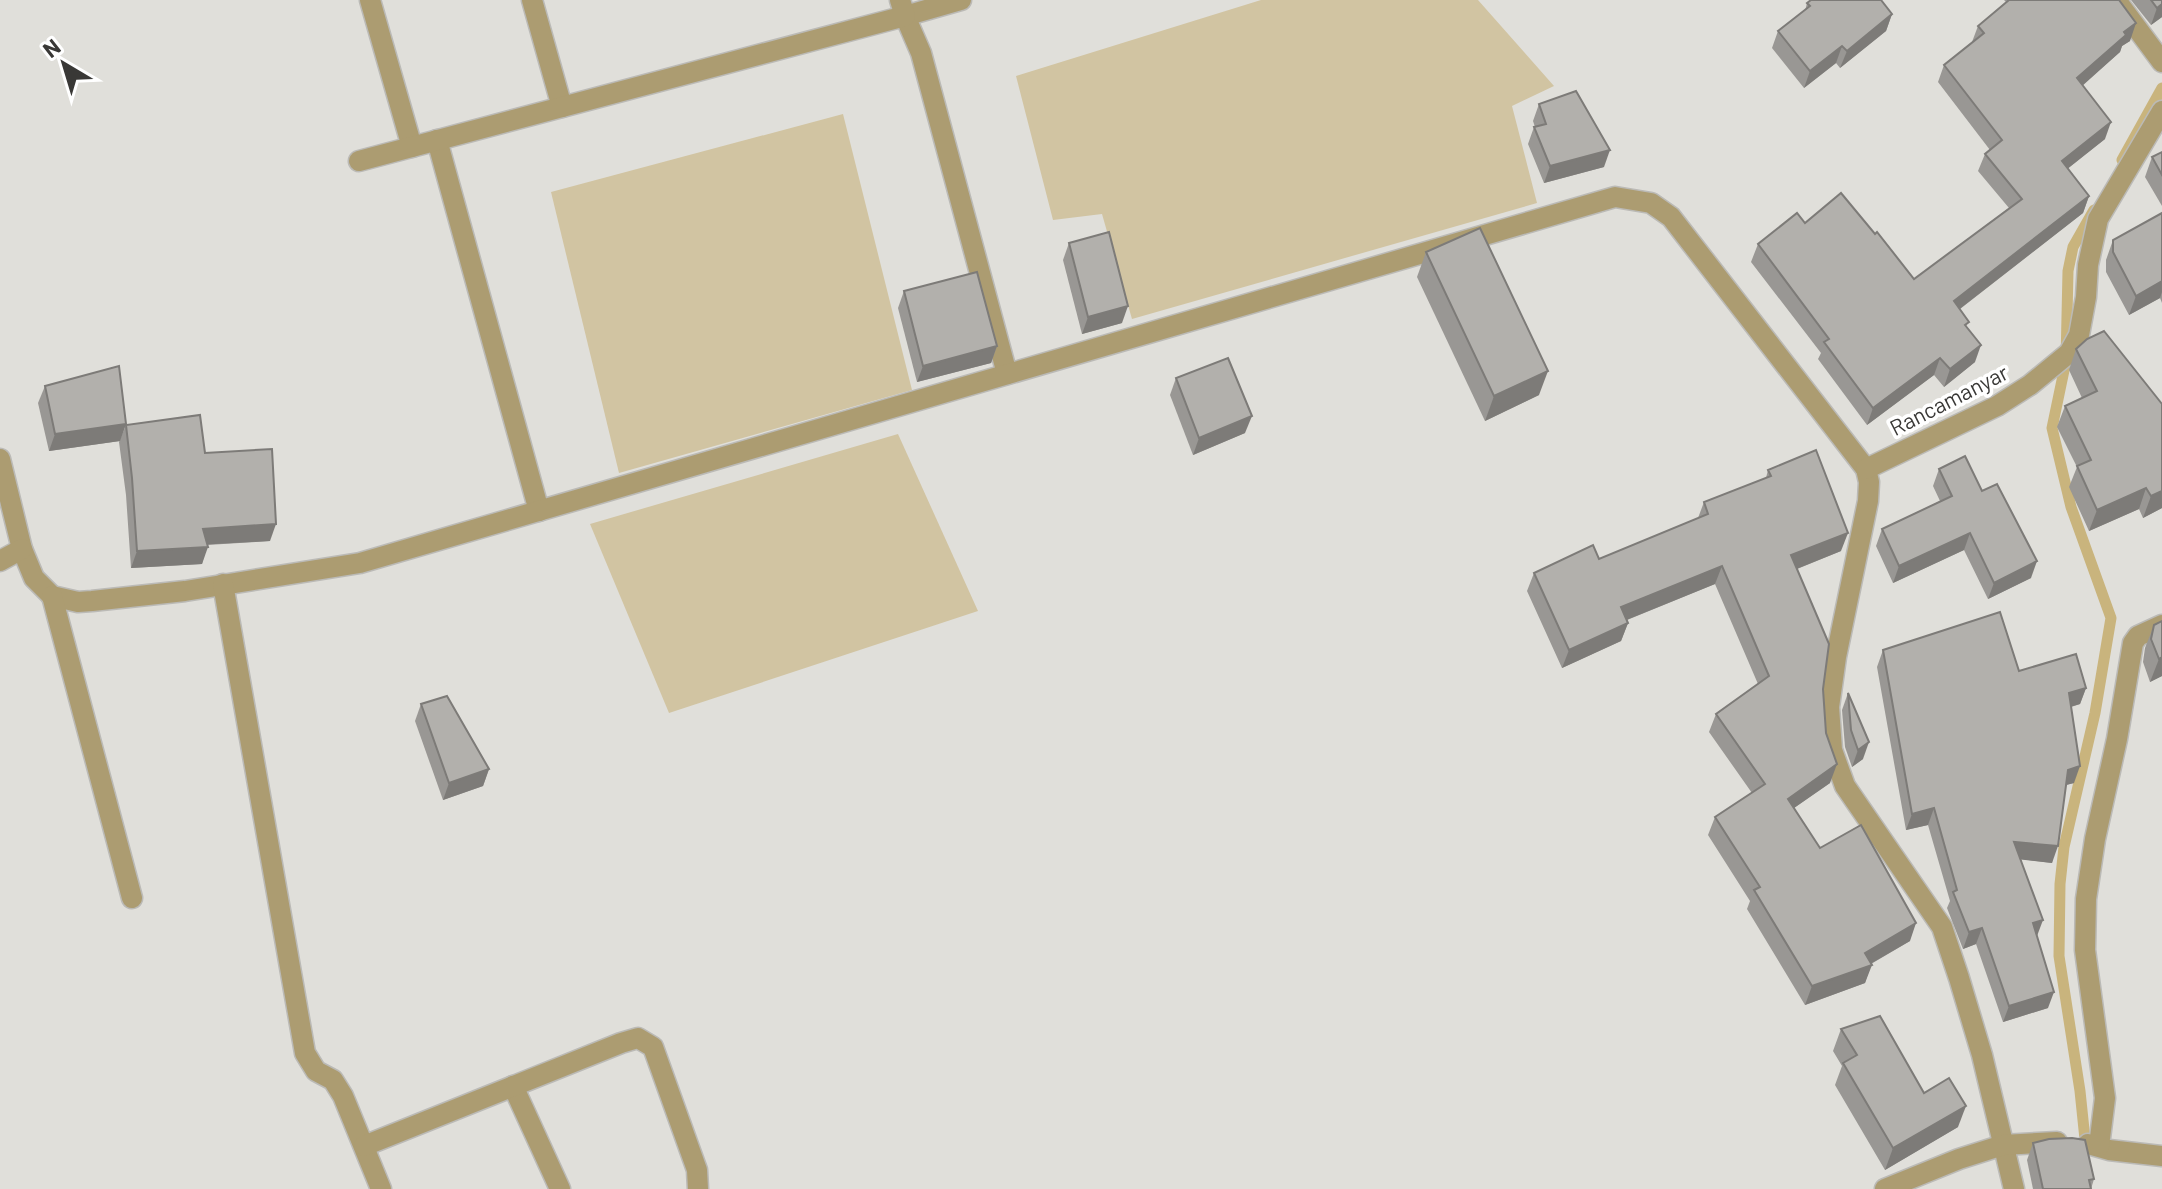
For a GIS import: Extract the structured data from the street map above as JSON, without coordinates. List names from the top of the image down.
{
  "streets": {
    "street": ["Rancamanyar"]
  },
  "north": "top left"
}
